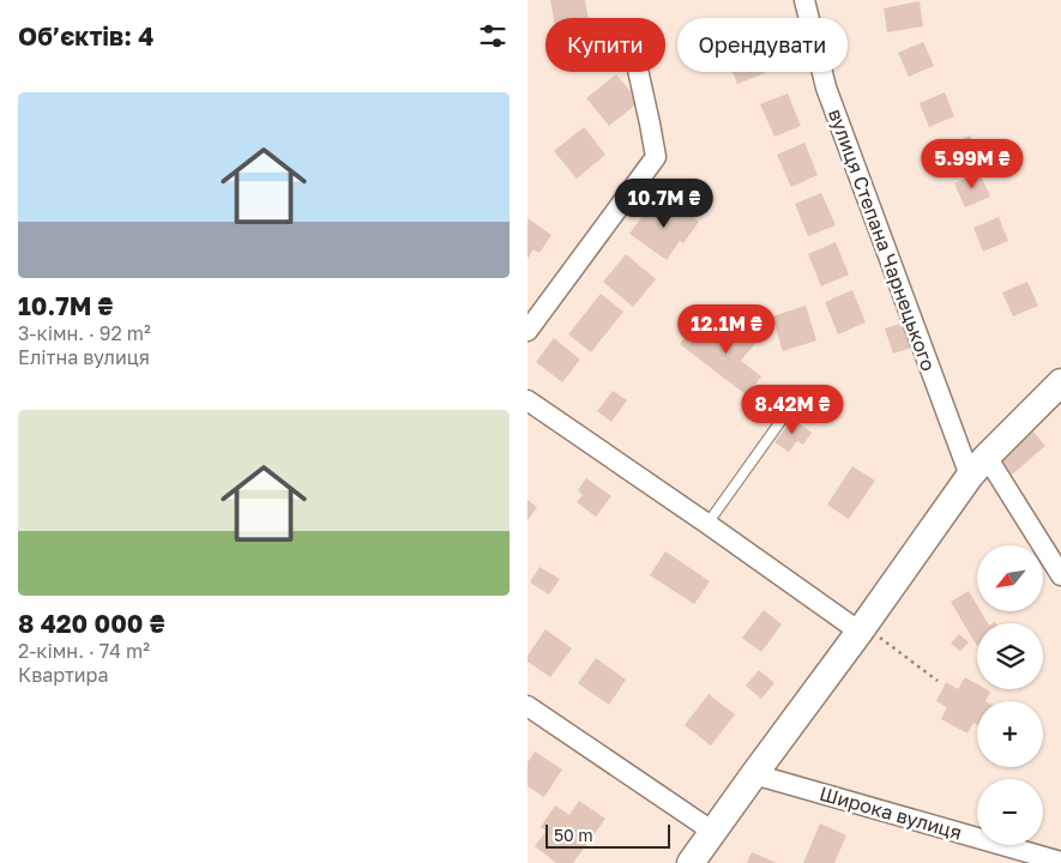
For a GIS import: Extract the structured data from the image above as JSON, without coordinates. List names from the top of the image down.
{
  "streets": {
    "street": ["вулиця Степана Чарнецького", "Широка вулиця"]
  },
  "scale_bar": "50 m",
  "north": "bottom left",
  "page": {
    "heading": "Об’єктів: 4",
    "chip": ["Купити", "Орендувати"],
    "list": [
      {
        "name": "10.7M ₴",
        "note": "3-кімн. · 92 m² · Елітна вулиця"
      },
      {
        "name": "8 420 000 ₴",
        "note": "2-кімн. · 74 m² · Квартира"
      }
    ],
    "price": [
      "5.99M ₴",
      "10.7M ₴",
      "12.1M ₴",
      "8.42M ₴"
    ],
    "map_buttons": ["+", "−"],
    "scale": "50 m"
  }
}
